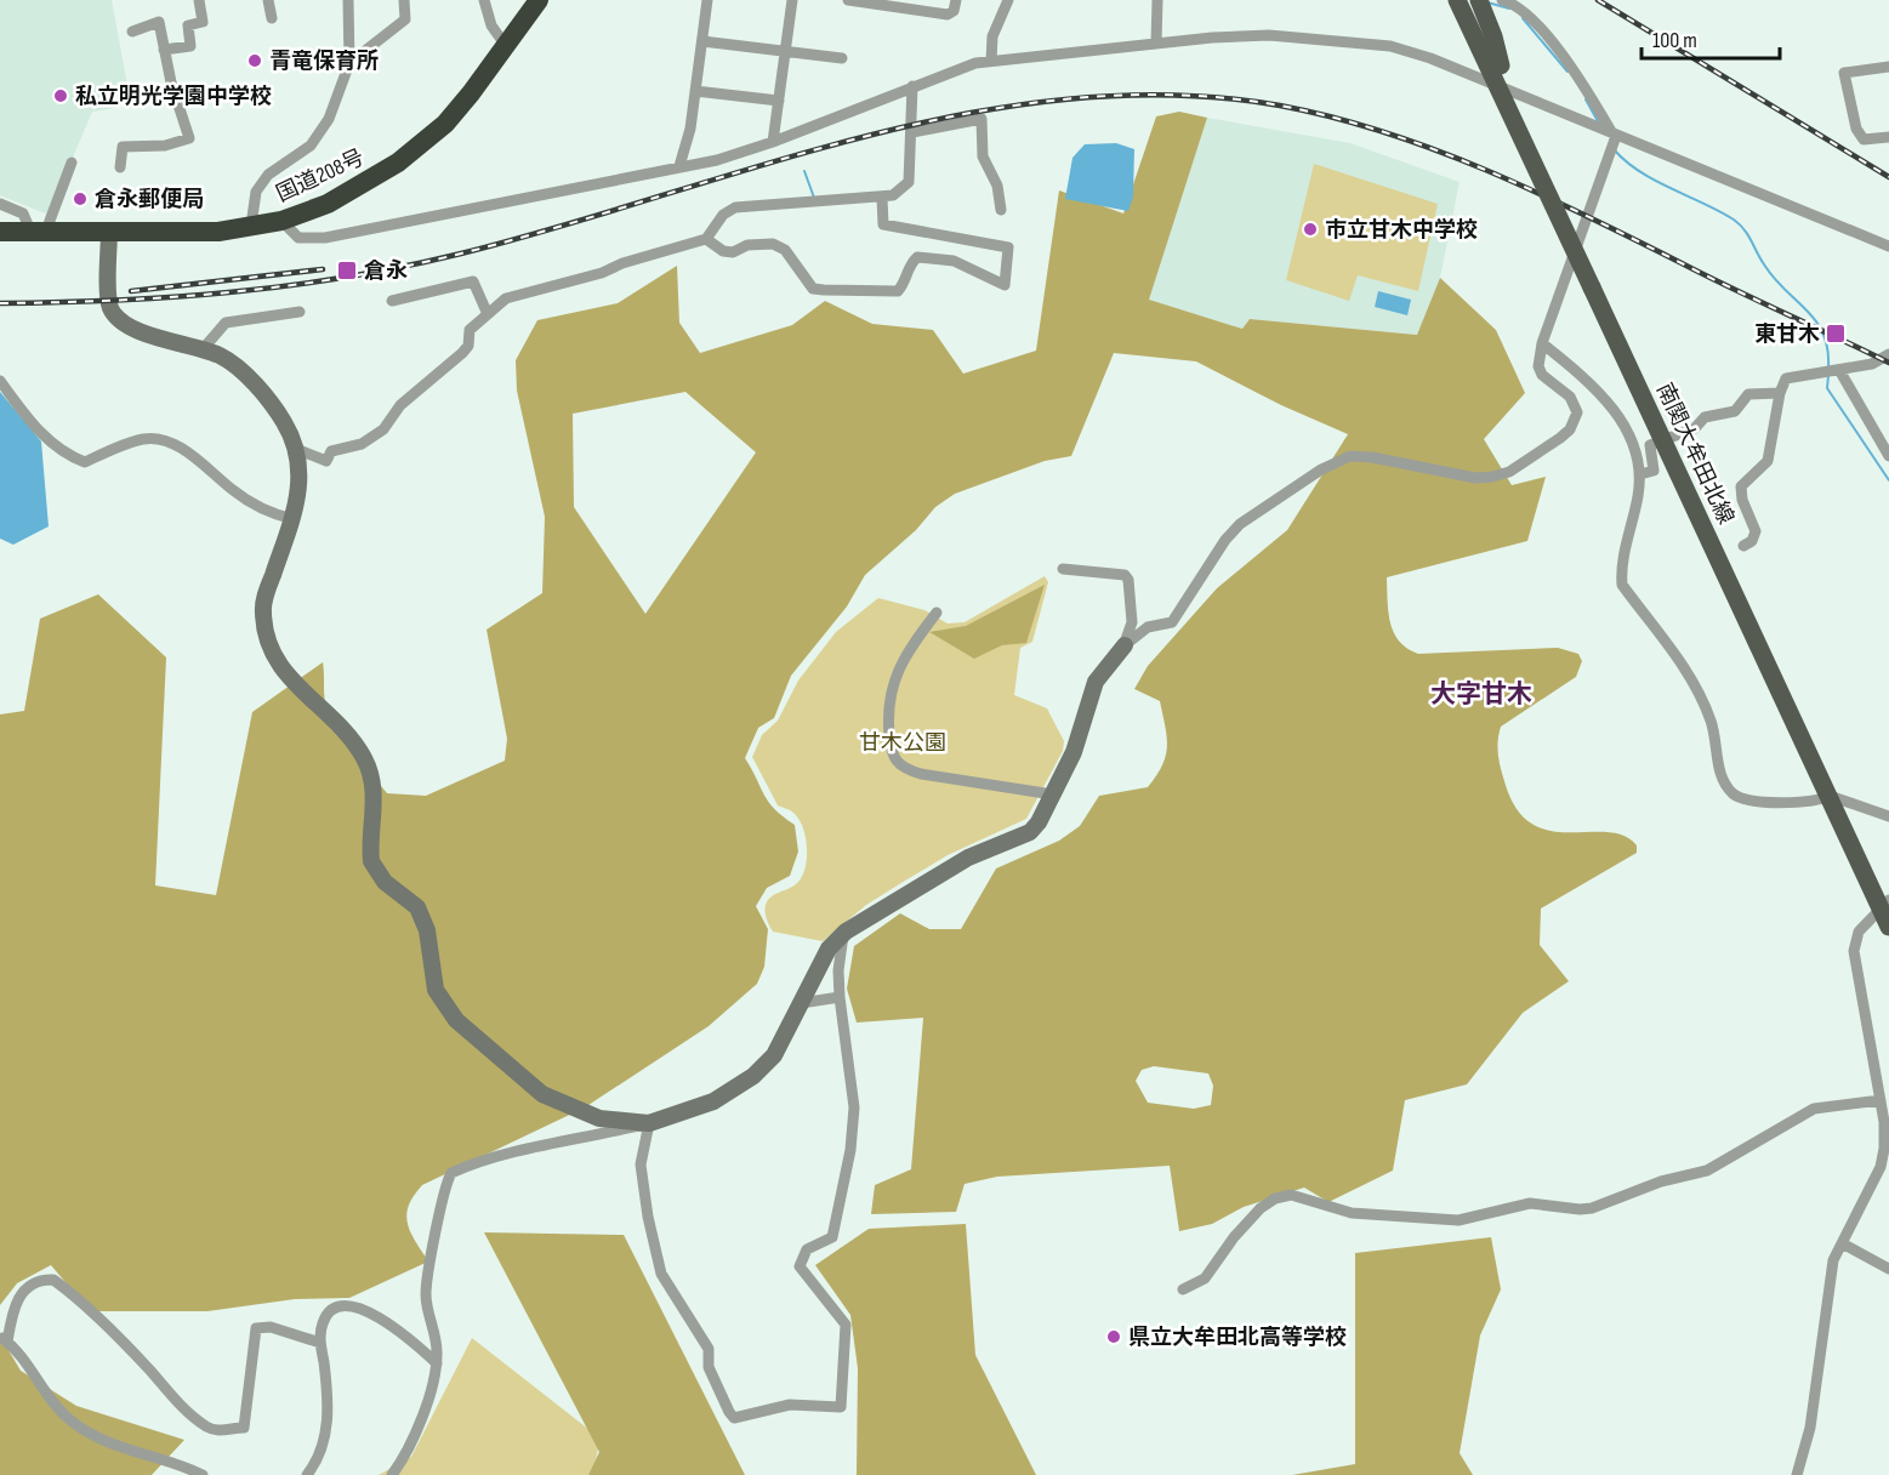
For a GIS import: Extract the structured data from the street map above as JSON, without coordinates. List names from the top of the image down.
{
  "streets": {
    "highway": ["国道208号"],
    "main road": ["南関大牟田北線"]
  },
  "districts": ["大字甘木"],
  "parks": ["甘木公園"],
  "places": {
    "other": [
      "青竜保育所",
      "私立明光学園中学校",
      "倉永郵便局",
      "市立甘木中学校",
      "県立大牟田北高等学校"
    ],
    "transit": ["倉永", "東甘木"]
  },
  "scale_bar": "100 m"
}
